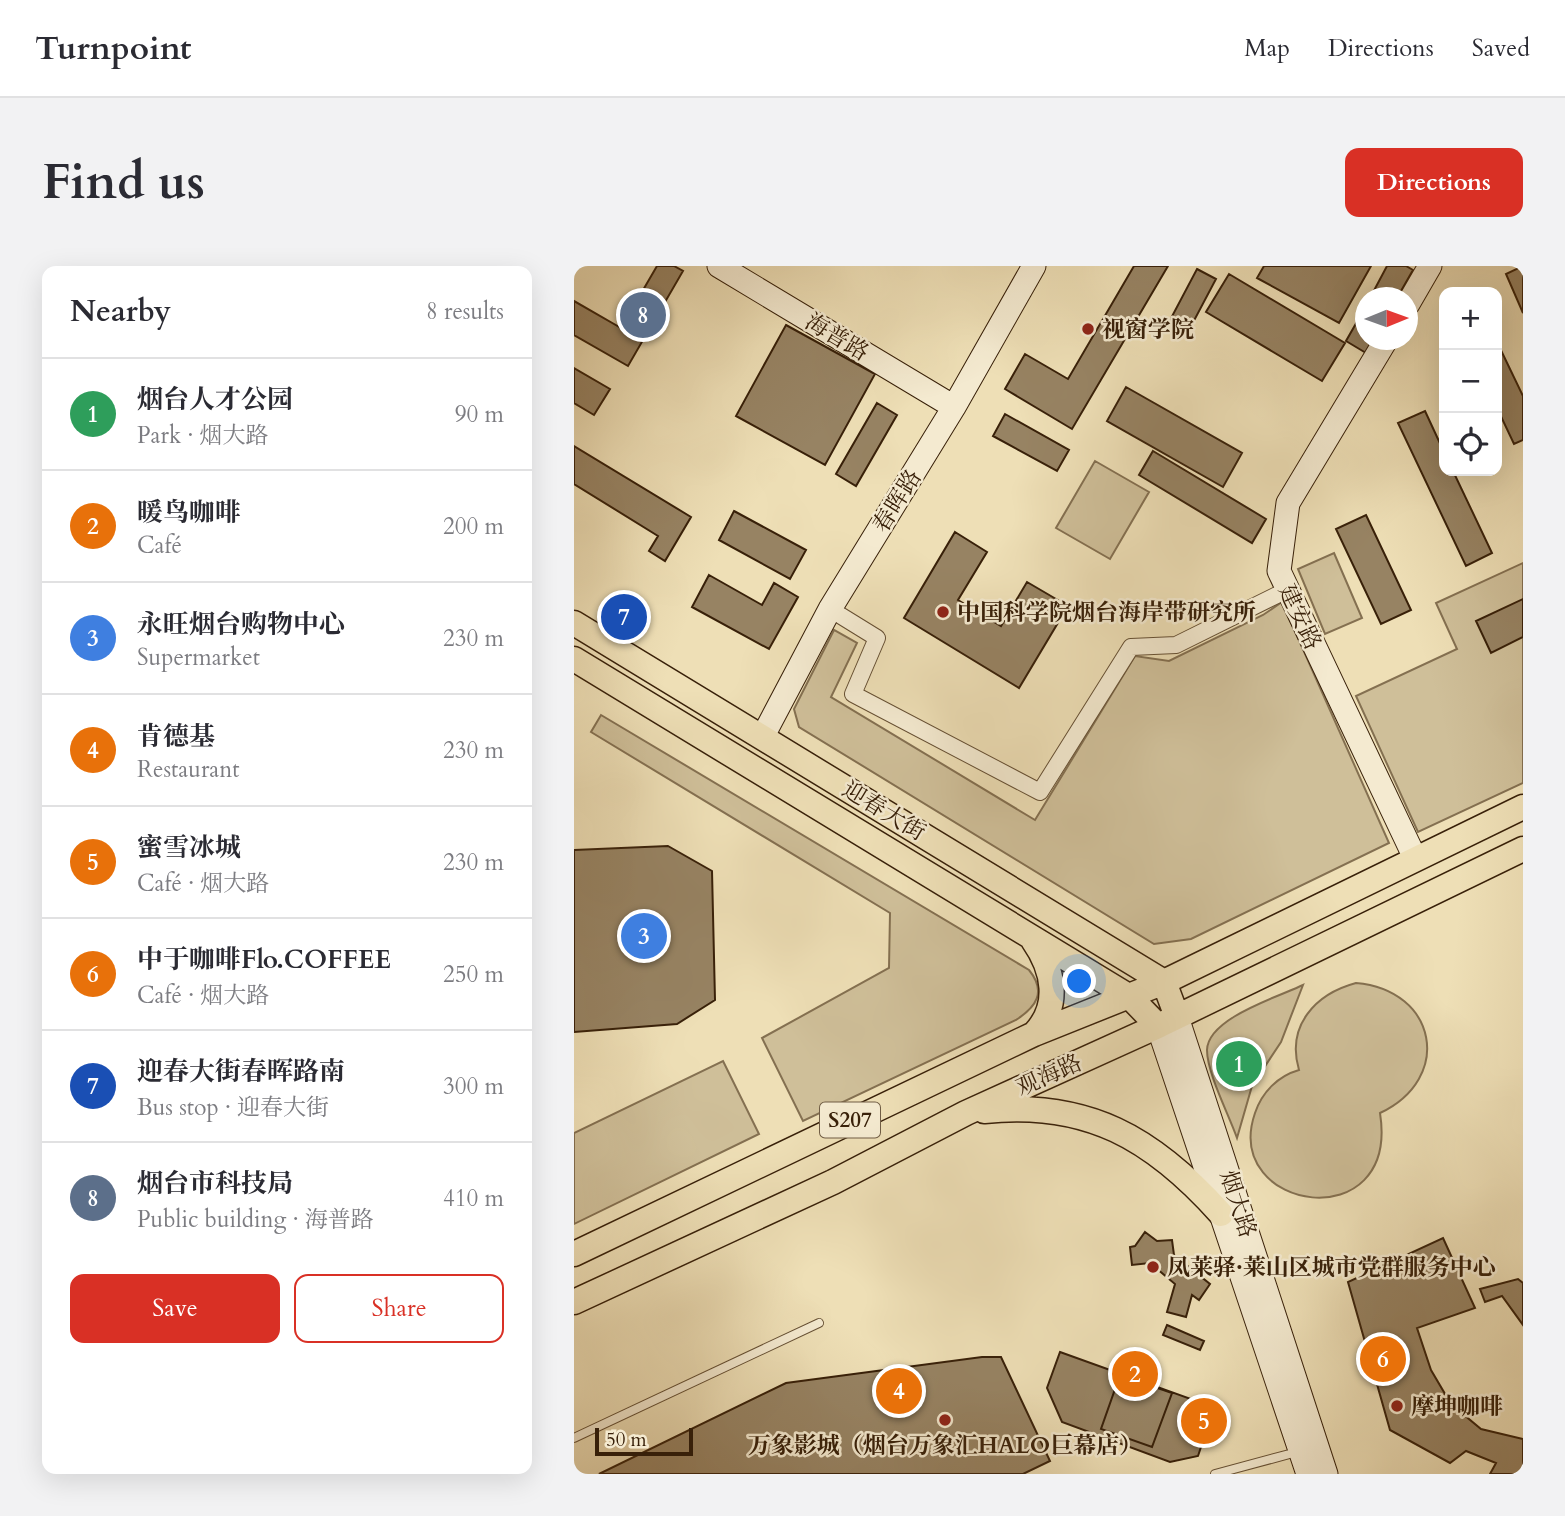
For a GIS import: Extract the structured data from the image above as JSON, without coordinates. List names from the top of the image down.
{
  "streets": {
    "main road": ["迎春大街", "观海路", "S207"],
    "street": [
      "海普路",
      "春晖路",
      "建安路",
      "烟大路"
    ]
  },
  "crossings": [
    ["海普路", "春晖路"],
    ["春晖路", "迎春大街"],
    ["建安路", "观海路"],
    ["迎春大街", "观海路"],
    ["迎春大街", "烟大路"],
    ["观海路", "烟大路"]
  ],
  "places": [
    "视窗学院",
    "中国科学院烟台海岸带研究所",
    "凤莱驿·莱山区城市党群服务中心",
    "摩坤咖啡",
    "万象影城（烟台万象汇HALO巨幕店）"
  ],
  "scale_bar": "50 m",
  "north": "right",
  "page": {
    "header": "Turnpoint",
    "nav": ["Map", "Directions", "Saved"],
    "buttons": [
      "Directions",
      ["Save", "Share"]
    ],
    "title": "Find us",
    "heading": ["Nearby", "8 results"],
    "map_buttons": ["+", "−"],
    "pins": [
      "8",
      "7",
      "3",
      "1",
      "6",
      "2",
      "4",
      "5"
    ],
    "list": [
      {
        "mark": "1",
        "name": "烟台人才公园",
        "note": "Park · 烟大路",
        "value": "90 m"
      },
      {
        "mark": "2",
        "name": "暖鸟咖啡",
        "note": "Café",
        "value": "200 m"
      },
      {
        "mark": "3",
        "name": "永旺烟台购物中心",
        "note": "Supermarket",
        "value": "230 m"
      },
      {
        "mark": "4",
        "name": "肯德基",
        "note": "Restaurant",
        "value": "230 m"
      },
      {
        "mark": "5",
        "name": "蜜雪冰城",
        "note": "Café · 烟大路",
        "value": "230 m"
      },
      {
        "mark": "6",
        "name": "中于咖啡Flo.COFFEE",
        "note": "Café · 烟大路",
        "value": "250 m"
      },
      {
        "mark": "7",
        "name": "迎春大街春晖路南",
        "note": "Bus stop · 迎春大街",
        "value": "300 m"
      },
      {
        "mark": "8",
        "name": "烟台市科技局",
        "note": "Public building · 海普路",
        "value": "410 m"
      }
    ],
    "scale": "50 m"
  }
}
